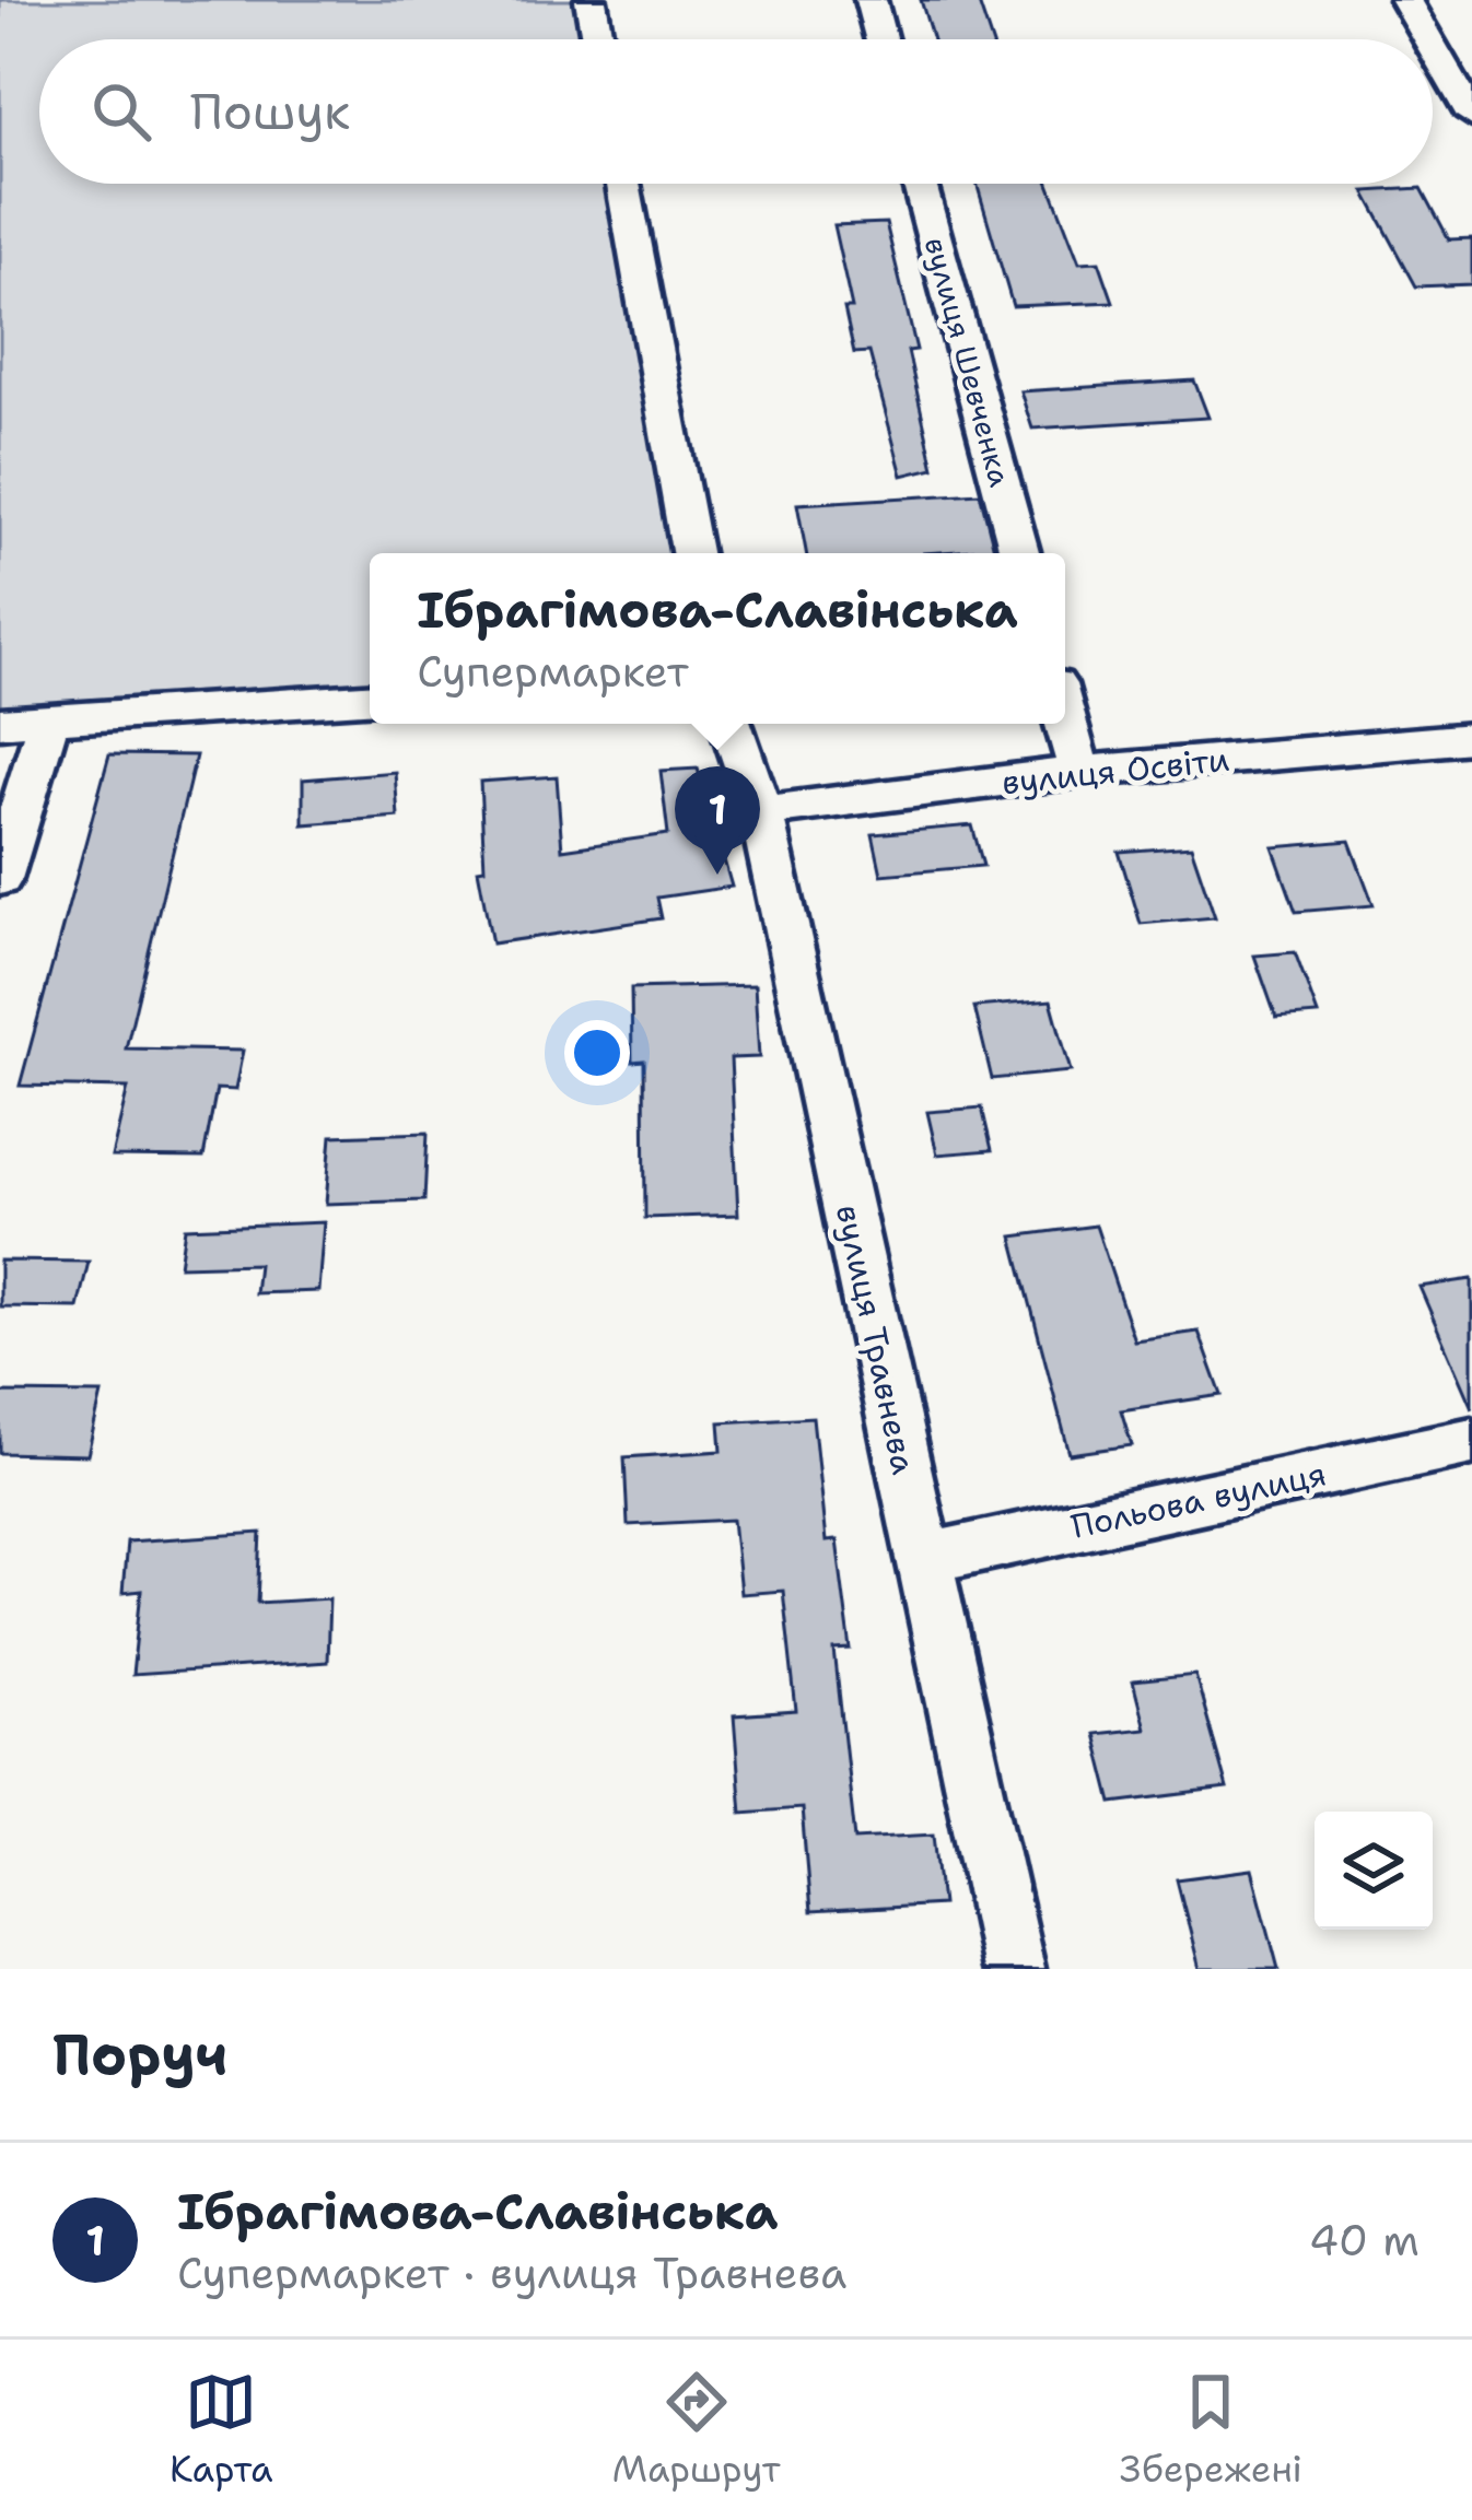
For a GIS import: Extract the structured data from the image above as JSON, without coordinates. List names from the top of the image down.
{
  "streets": {
    "street": [
      "вулиця Шевченка",
      "вулиця Освіти",
      "вулиця Травнева",
      "Польова вулиця"
    ]
  },
  "crossings": [
    ["вулиця Освіти", "вулиця Травнева"],
    ["вулиця Травнева", "Польова вулиця"]
  ],
  "page": {
    "search": "Пошук",
    "popup": ["Ібрагімова-Славінська", "Супермаркет"],
    "pins": "1",
    "heading": "Поруч",
    "list": [
      {
        "mark": "1",
        "name": "Ібрагімова-Славінська",
        "note": "Супермаркет · вулиця Травнева",
        "value": "40 m"
      }
    ],
    "nav": ["Карта", "Маршрут", "Збережені"]
  }
}
